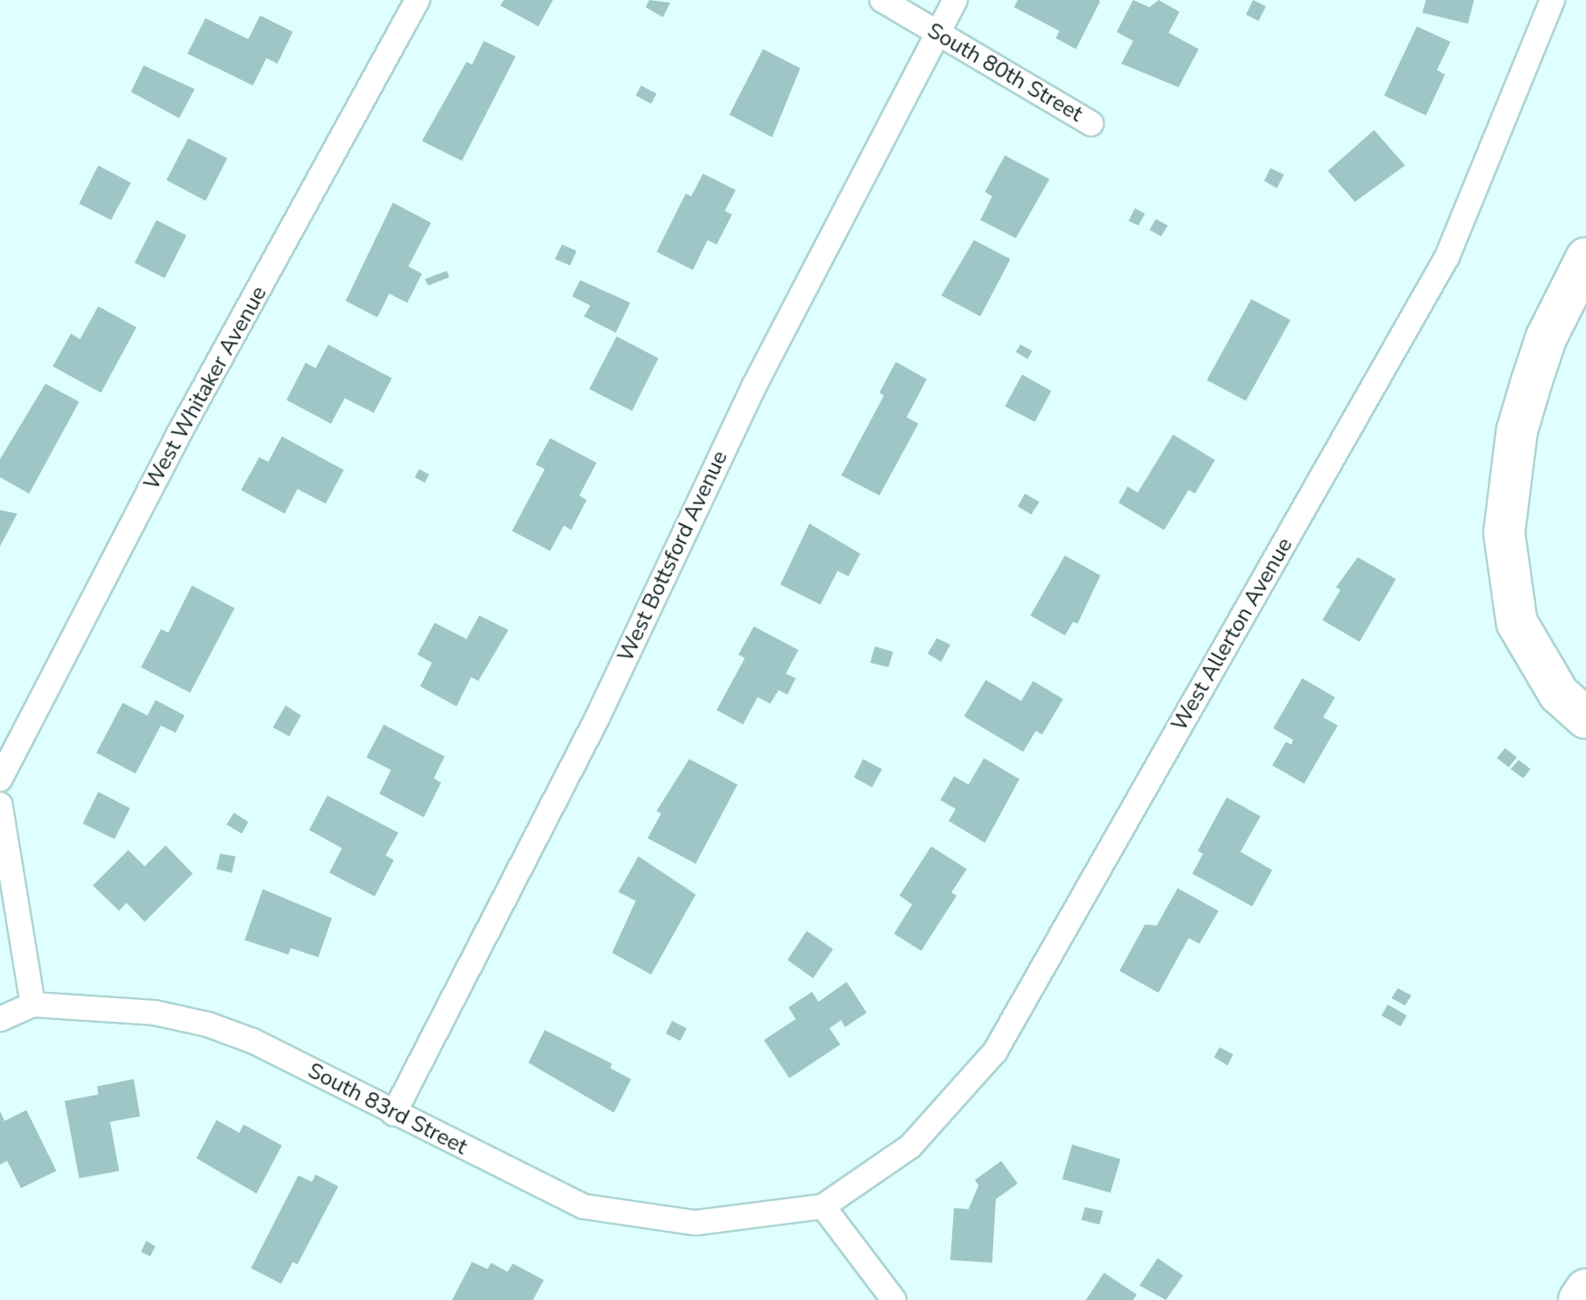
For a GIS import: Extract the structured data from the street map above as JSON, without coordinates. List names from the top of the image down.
{
  "streets": {
    "street": [
      "South 80th Street",
      "West Whitaker Avenue",
      "West Bottsford Avenue",
      "West Allerton Avenue",
      "South 83rd Street"
    ]
  },
  "crossings": [
    ["South 80th Street", "West Bottsford Avenue"],
    ["West Bottsford Avenue", "South 83rd Street"],
    ["West Allerton Avenue", "South 83rd Street"]
  ]
}
